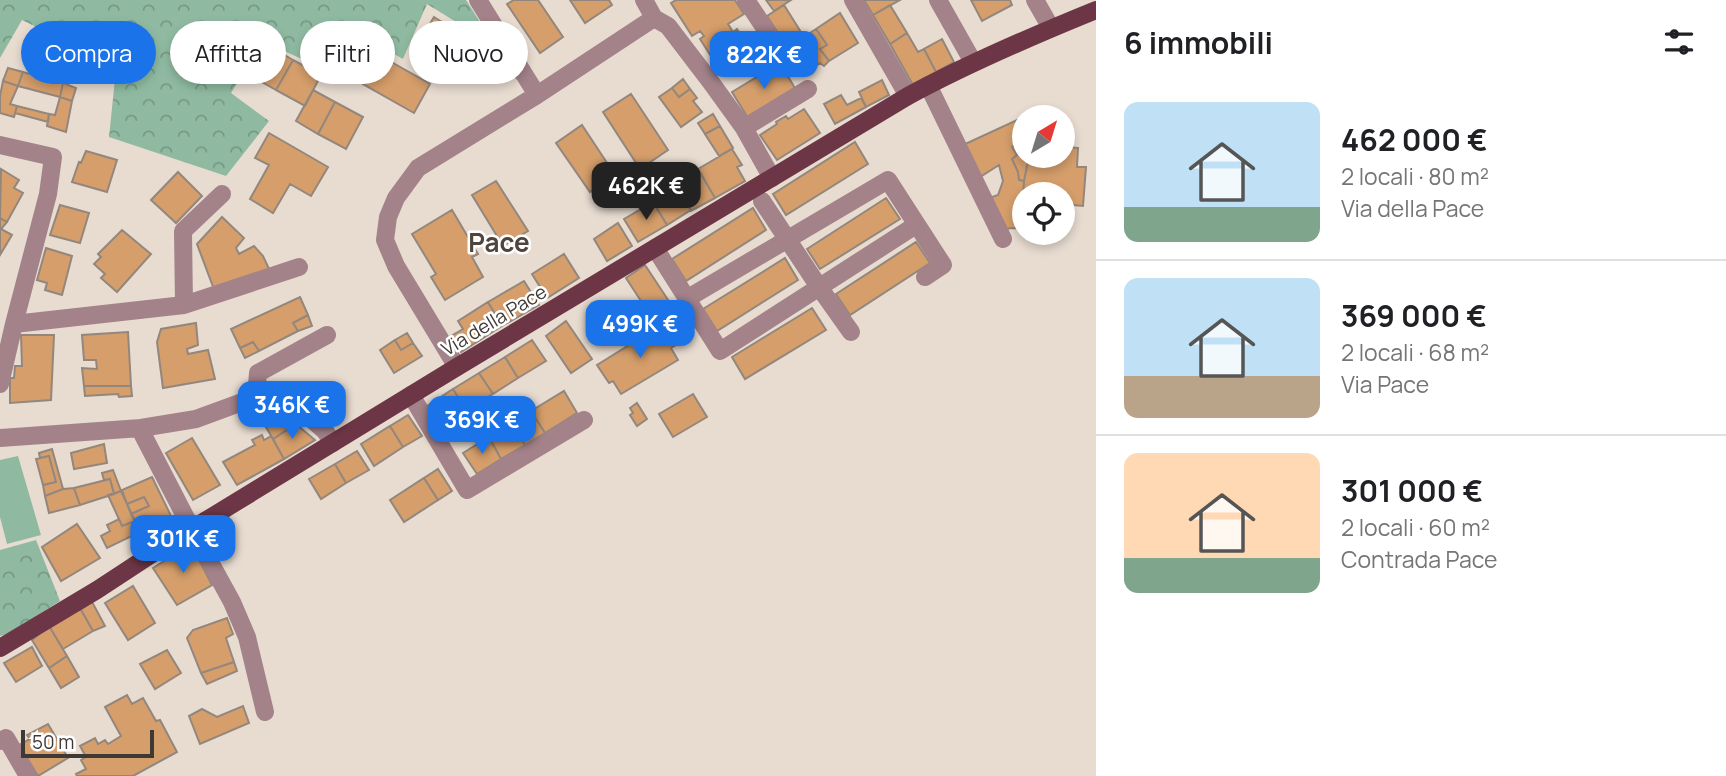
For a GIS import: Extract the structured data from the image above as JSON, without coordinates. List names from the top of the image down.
{
  "streets": {
    "main road": ["Via della Pace"]
  },
  "districts": ["Pace"],
  "scale_bar": "50 m",
  "north": "top right",
  "page": {
    "heading": "6 immobili",
    "chip": [
      "Compra",
      "Affitta",
      "Filtri",
      "Nuovo"
    ],
    "price": [
      "822K €",
      "462K €",
      "499K €",
      "346K €",
      "369K €",
      "301K €"
    ],
    "list": [
      {
        "name": "462 000 €",
        "note": "2 locali · 80 m² · Via della Pace"
      },
      {
        "name": "369 000 €",
        "note": "2 locali · 68 m² · Via Pace"
      },
      {
        "name": "301 000 €",
        "note": "2 locali · 60 m² · Contrada Pace"
      }
    ],
    "scale": "50 m"
  }
}
